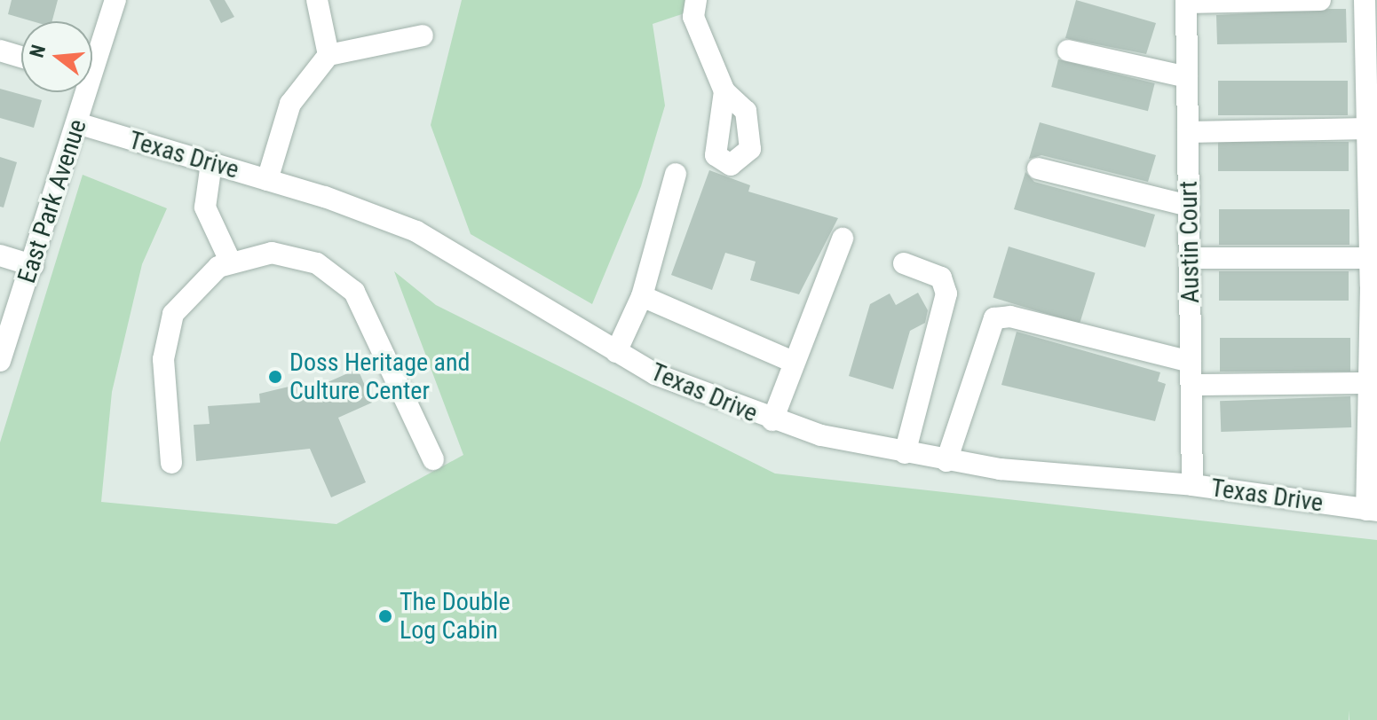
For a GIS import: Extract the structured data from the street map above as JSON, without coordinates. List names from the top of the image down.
{
  "streets": {
    "street": ["Texas Drive", "East Park Avenue", "Austin Court"]
  },
  "crossings": [
    ["Texas Drive", "East Park Avenue"],
    ["Texas Drive", "Austin Court"]
  ],
  "places": ["Doss Heritage and Culture Center", "The Double Log Cabin"],
  "north": "left"
}
